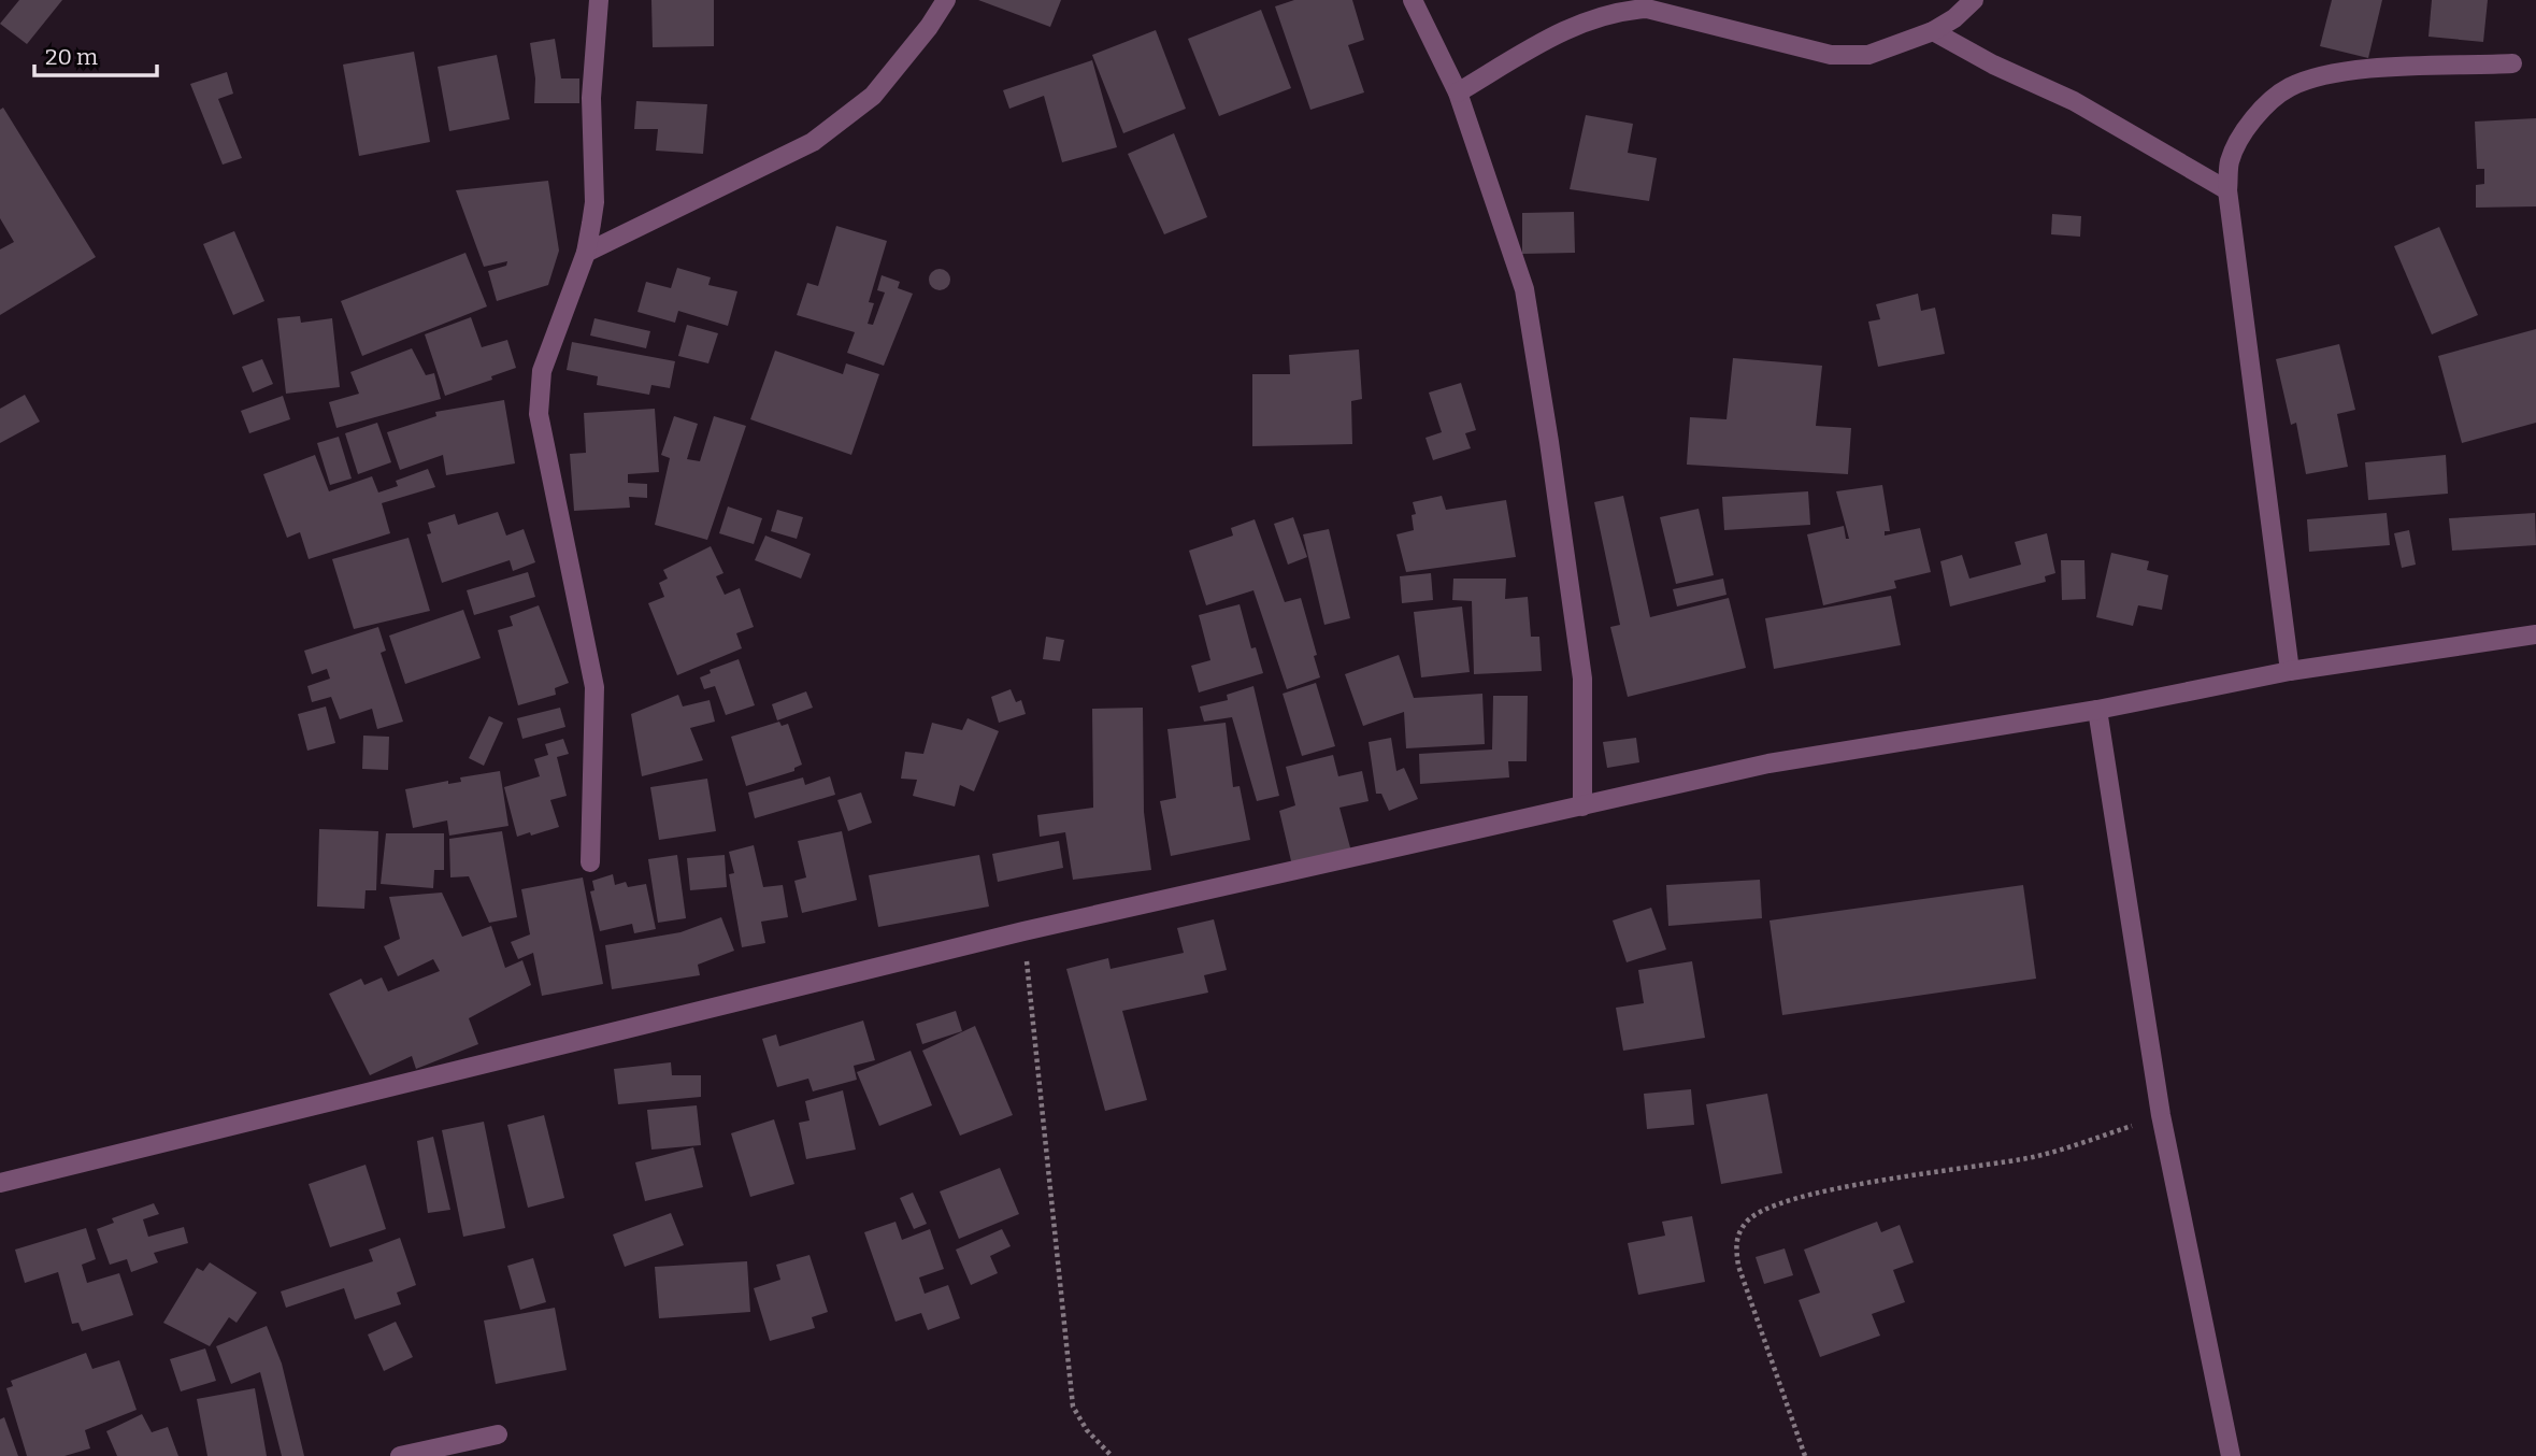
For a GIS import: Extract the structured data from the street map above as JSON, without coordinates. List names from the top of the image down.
{
  "scale_bar": "20 m"
}
